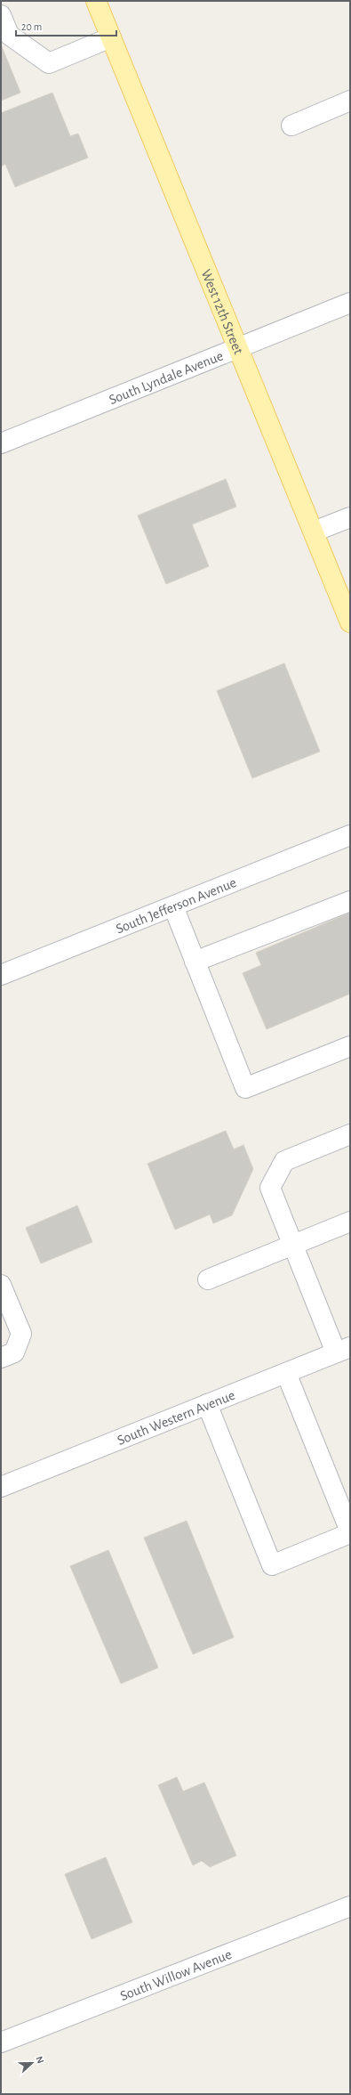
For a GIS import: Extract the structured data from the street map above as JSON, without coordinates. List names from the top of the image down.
{
  "streets": {
    "main road": ["West 12th Street"],
    "street": [
      "South Lyndale Avenue",
      "South Jefferson Avenue",
      "South Western Avenue",
      "South Willow Avenue"
    ]
  },
  "crossings": [
    ["West 12th Street", "South Lyndale Avenue"]
  ],
  "scale_bar": "20 m",
  "north": "right"
}
